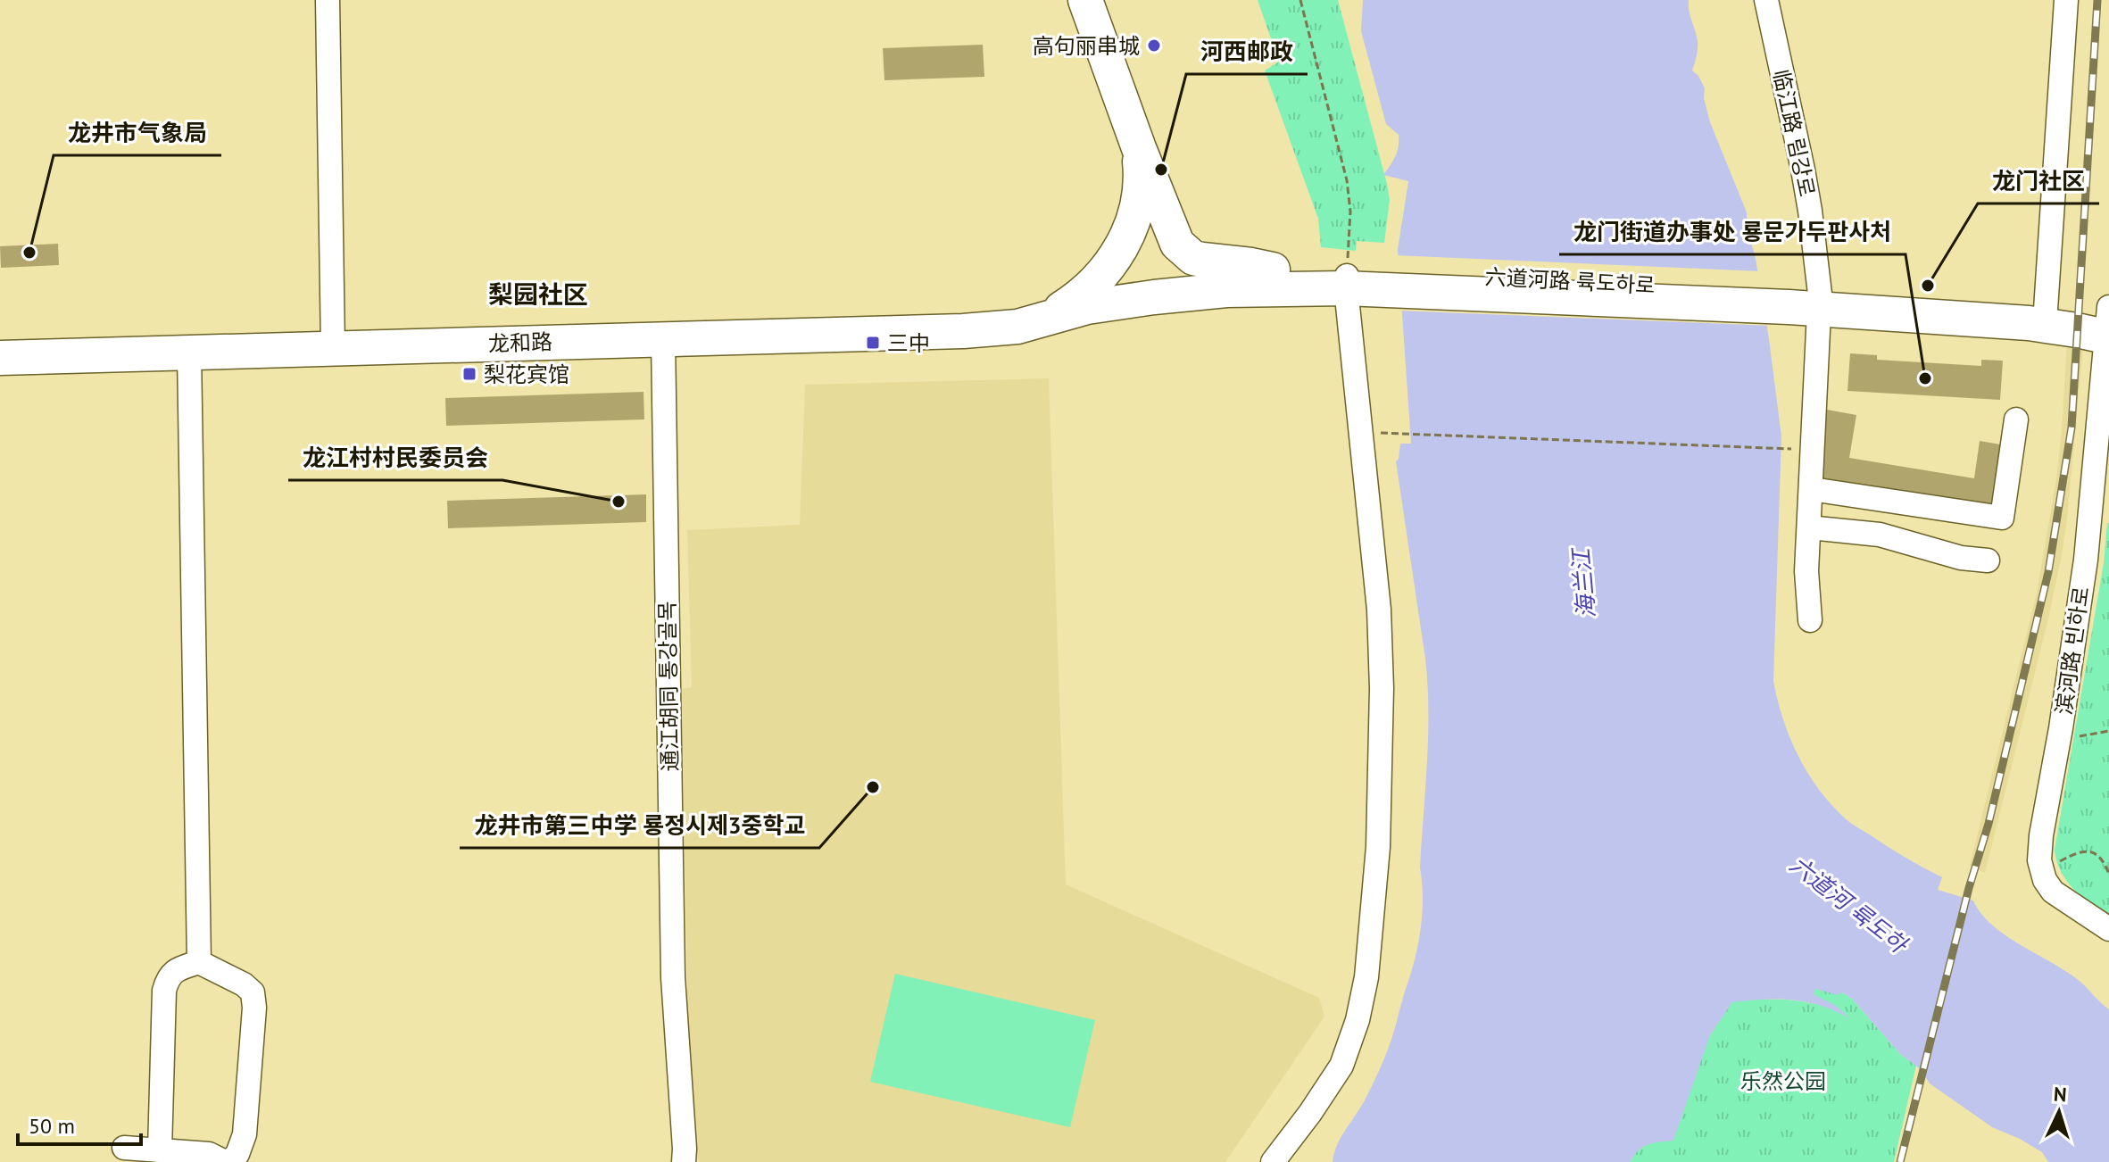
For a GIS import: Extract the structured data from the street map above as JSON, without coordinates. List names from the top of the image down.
{
  "streets": {
    "highway": ["六道河路 륙도하로", "龙和路"],
    "street": ["临江路 림강로", "滨河路 빈하로", "通江胡同 통강골목"]
  },
  "crossings": [
    ["临江路 림강로", "六道河路 륙도하로"],
    ["六道河路 륙도하로", "龙和路"],
    ["六道河路 륙도하로", "滨河路 빈하로"],
    ["龙和路", "通江胡同 통강골목"]
  ],
  "districts": ["梨园社区"],
  "water": ["海兰江", "六道河 륙도하"],
  "parks": ["乐然公园"],
  "places": {
    "other": [
      "高句丽串城",
      "河西邮政",
      "龙井市气象局",
      "龙门社区",
      "龙门街道办事处 룡문가두판사처",
      "龙江村村民委员会",
      "龙井市第三中学 룡정시제3중학교"
    ],
    "transit": ["三中", "梨花宾馆"]
  },
  "scale_bar": "50 m",
  "north": "top"
}
